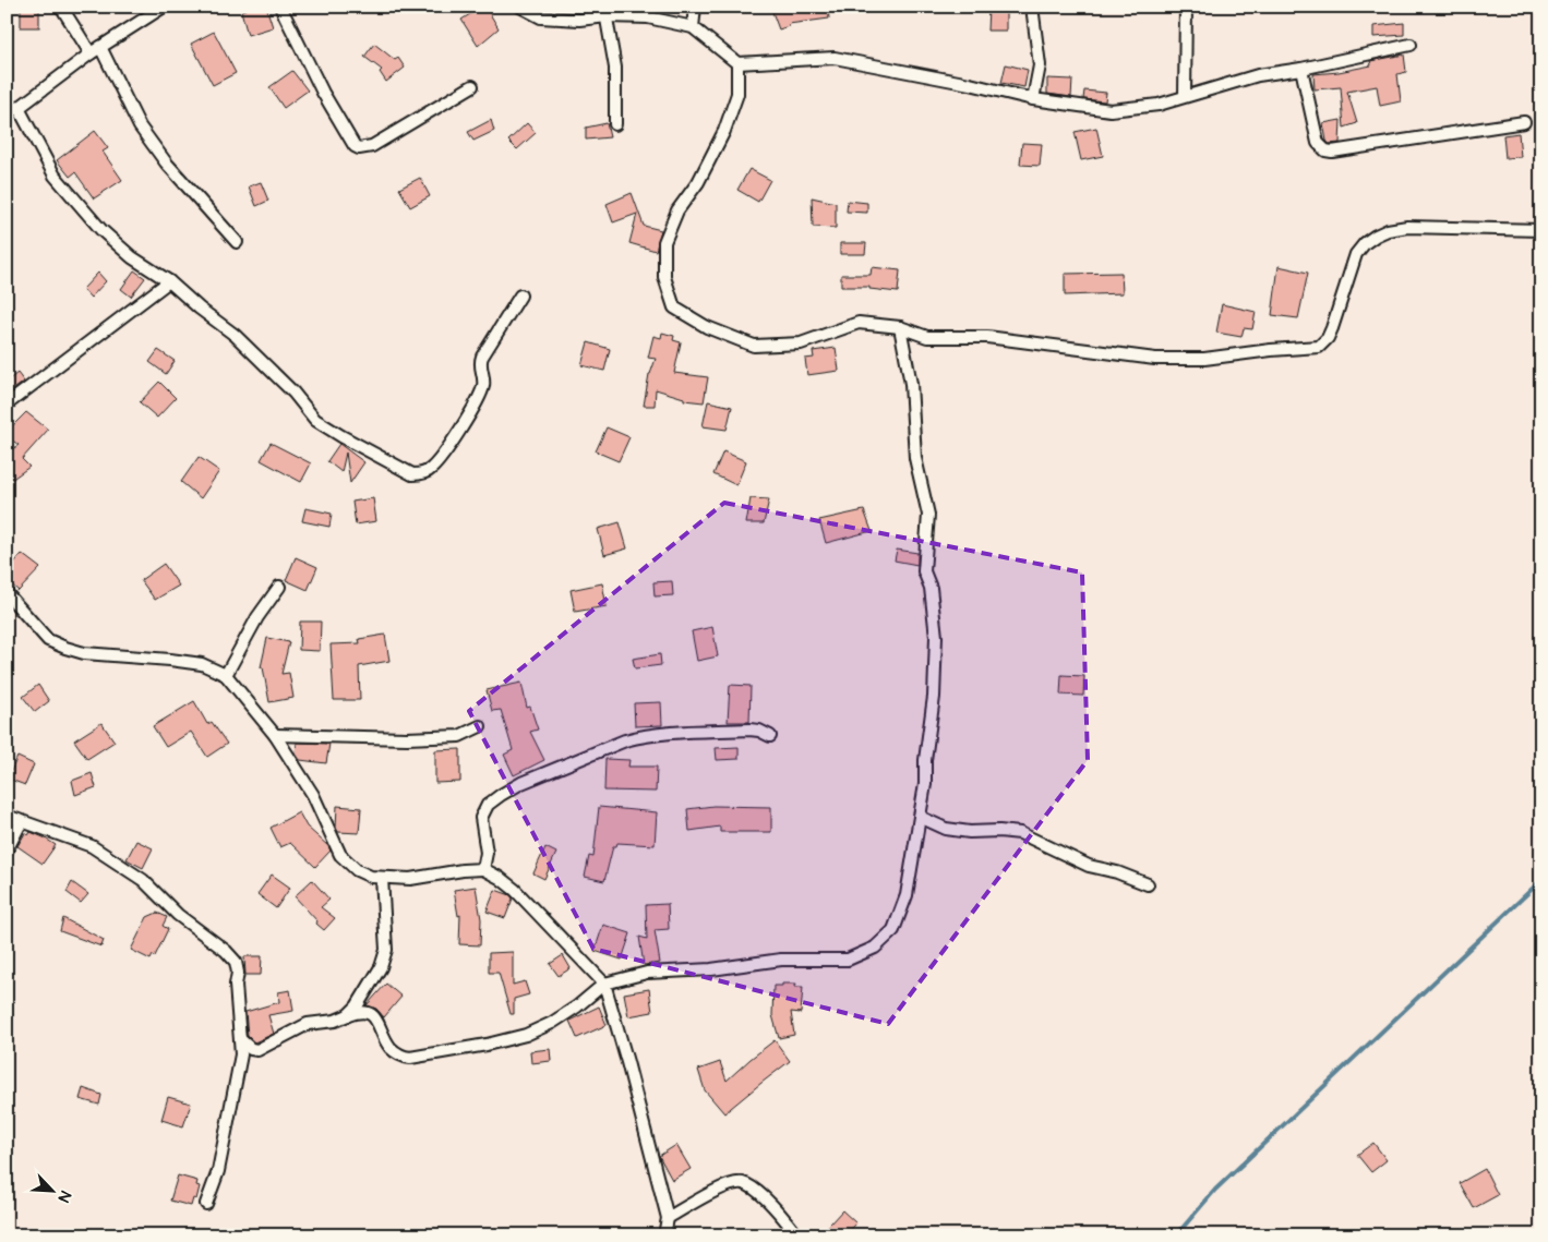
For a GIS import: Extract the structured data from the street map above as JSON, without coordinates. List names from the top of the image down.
{
  "north": "bottom right"
}
